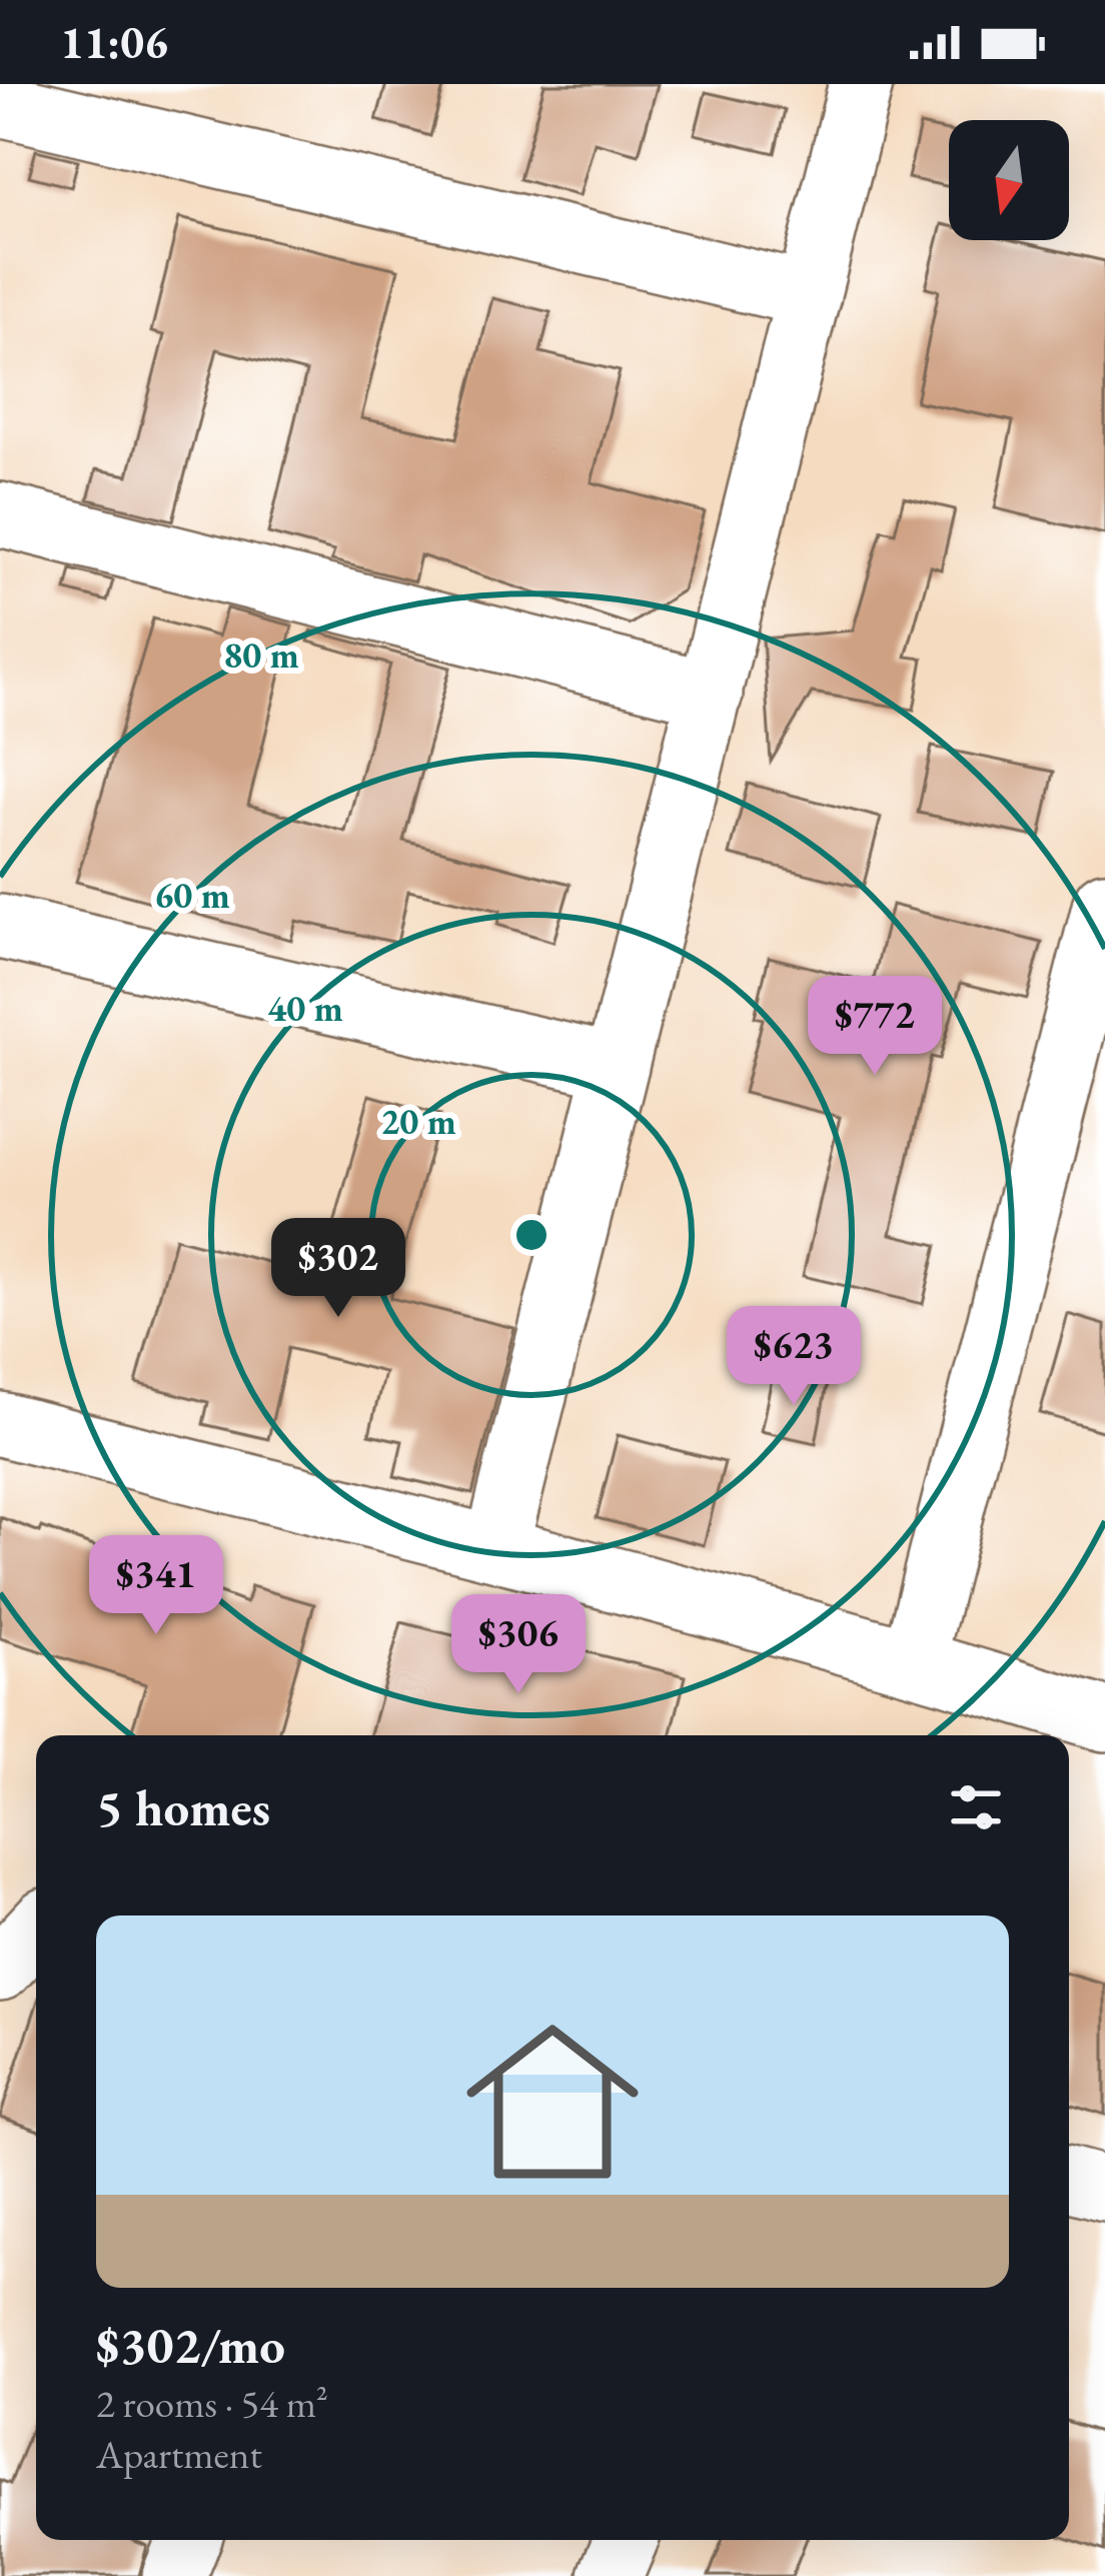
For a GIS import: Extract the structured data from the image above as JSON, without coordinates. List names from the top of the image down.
{
  "north": "bottom",
  "page": {
    "status": "11:06",
    "price": [
      "$772",
      "$302",
      "$623",
      "$341",
      "$306"
    ],
    "heading": "5 homes",
    "list": [
      {
        "name": "$302/mo",
        "note": "2 rooms · 54 m² · Apartment"
      }
    ]
  },
  "rings": [
    "80 m",
    "60 m",
    "40 m",
    "20 m"
  ]
}
